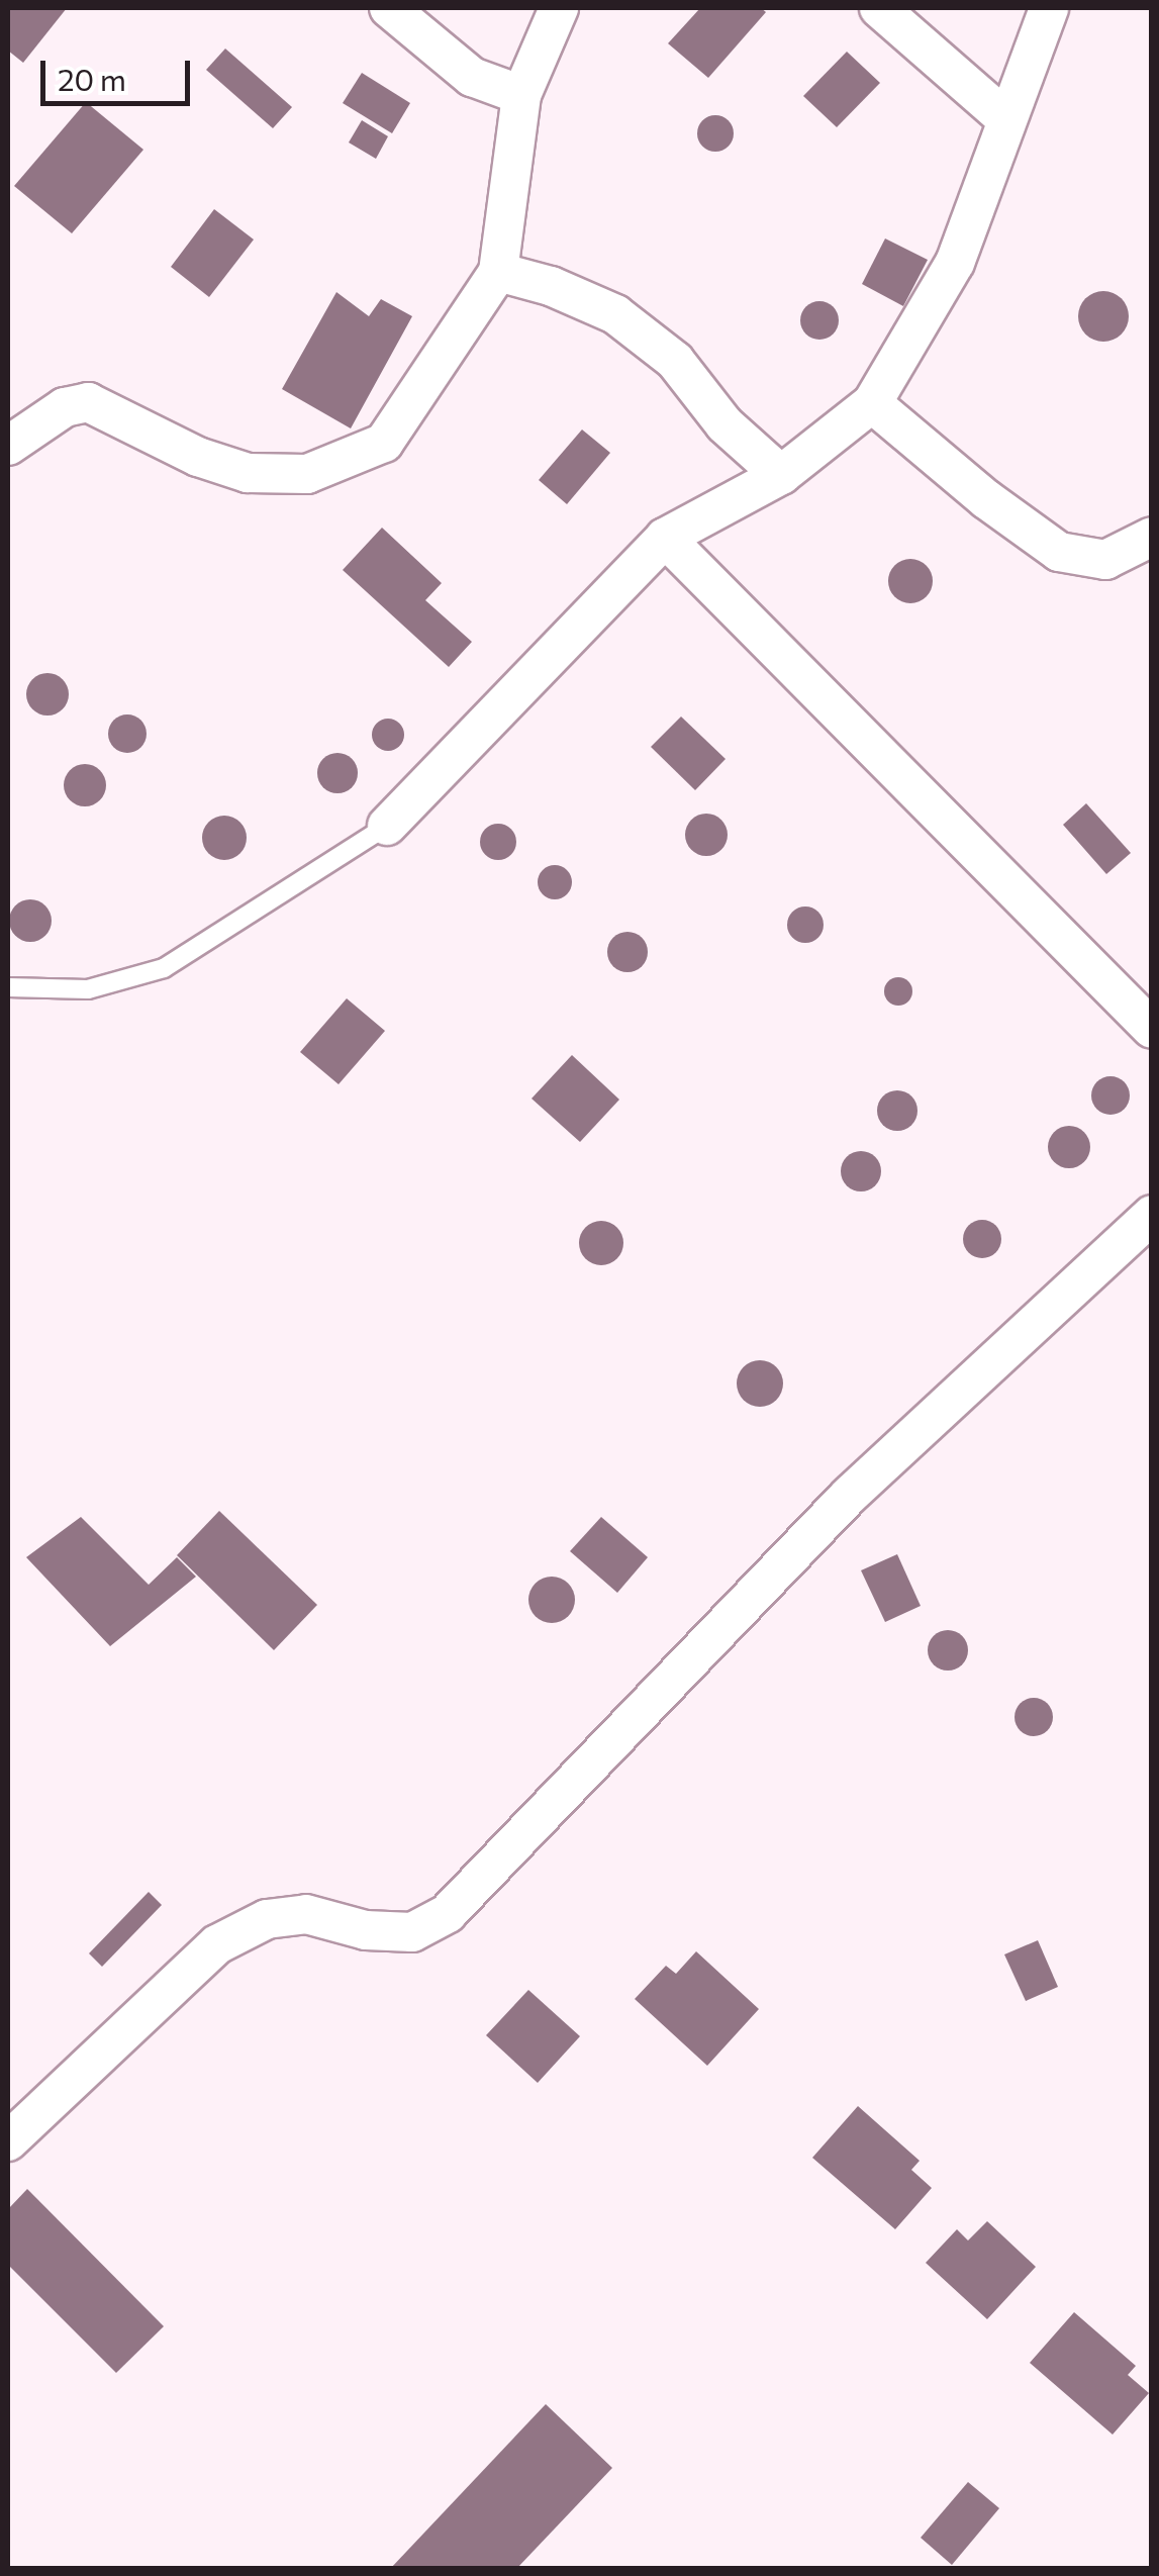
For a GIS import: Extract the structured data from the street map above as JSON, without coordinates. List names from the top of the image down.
{
  "scale_bar": "20 m"
}
